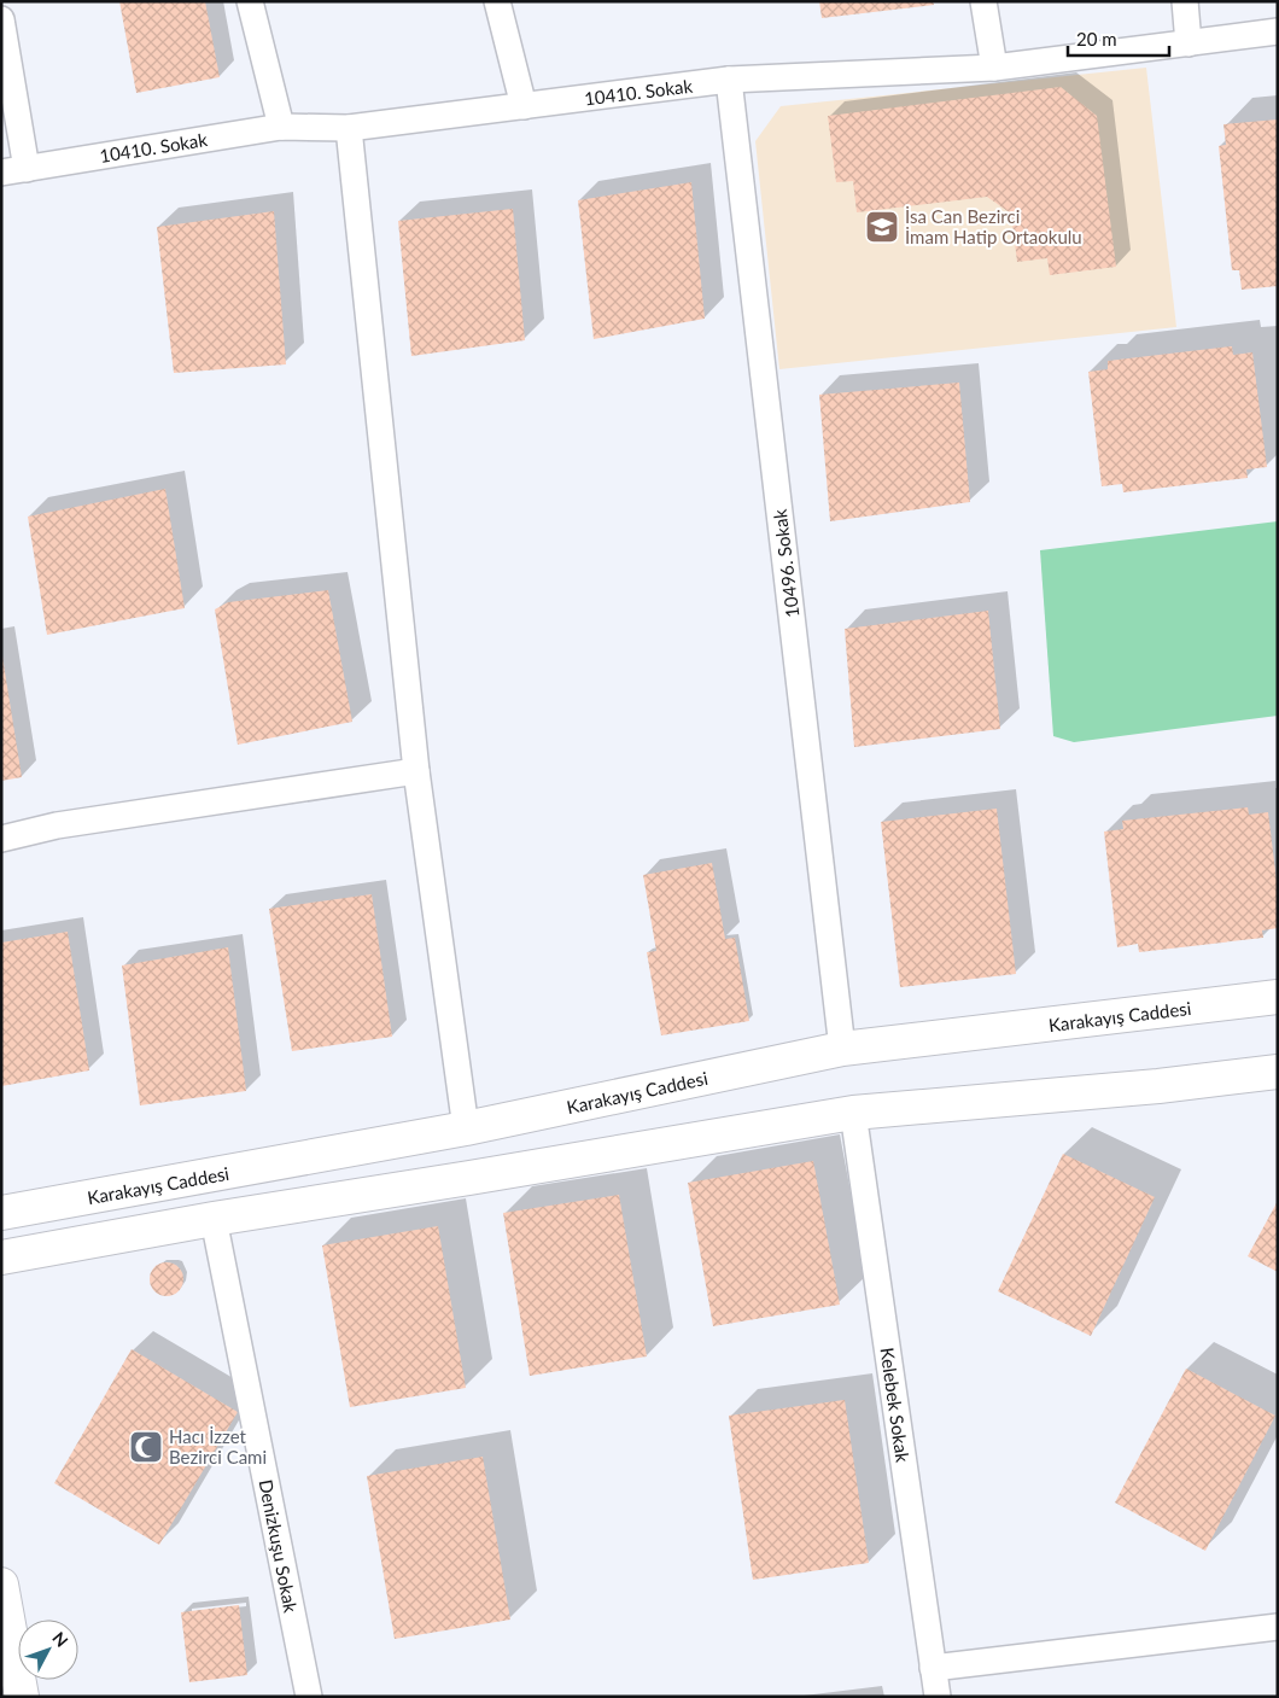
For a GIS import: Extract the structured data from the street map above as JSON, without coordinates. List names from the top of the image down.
{
  "streets": {
    "main road": ["Karakayış Caddesi"],
    "street": [
      "10410. Sokak",
      "10496. Sokak",
      "Kelebek Sokak",
      "Denizkuşu Sokak"
    ]
  },
  "crossings": [
    ["10410. Sokak", "10496. Sokak"],
    ["10496. Sokak", "Karakayış Caddesi"]
  ],
  "places": {
    "school or university": ["İsa Can Bezirci İmam Hatip Ortaokulu"],
    "mosque": ["Hacı İzzet Bezirci Cami"]
  },
  "scale_bar": "20 m",
  "north": "top right"
}
